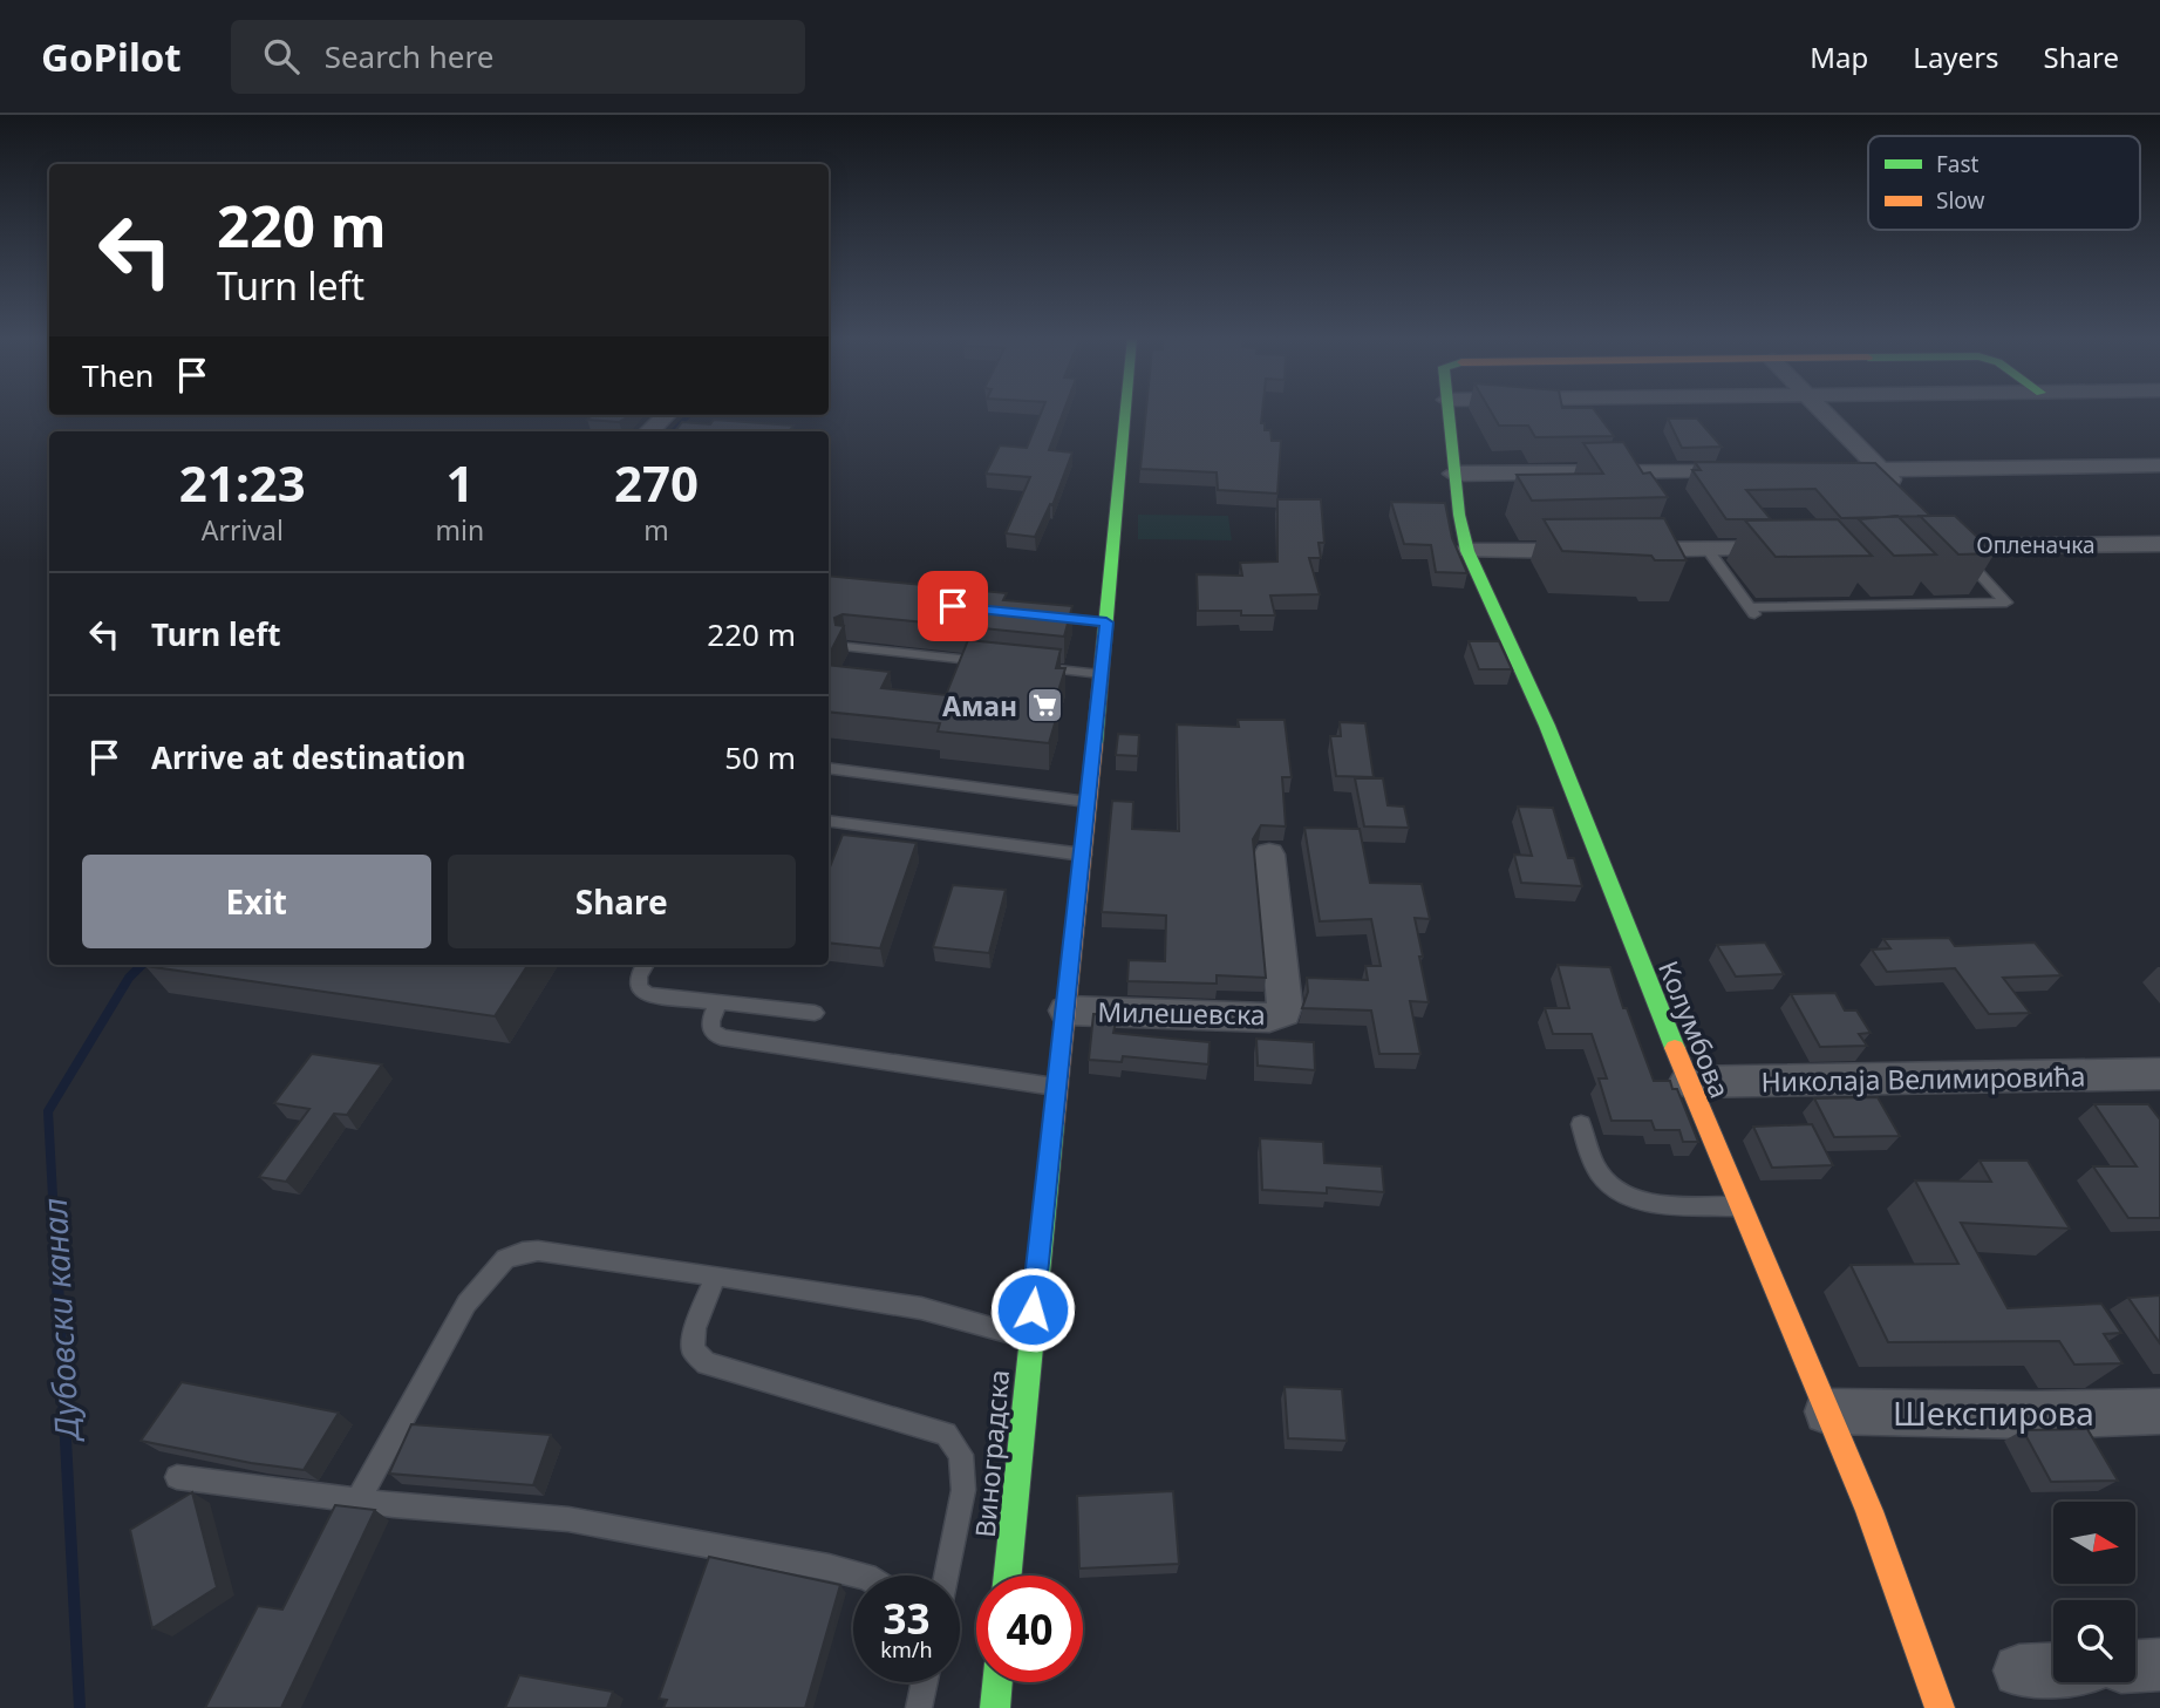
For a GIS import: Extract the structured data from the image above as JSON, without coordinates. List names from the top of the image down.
{
  "streets": {
    "street": [
      "Опленачка",
      "Милешевска",
      "Колумбова",
      "Николаја Велимировића",
      "Шекспирова",
      "Виноградска"
    ]
  },
  "crossings": [
    ["Милешевска", "Виноградска"],
    ["Колумбова", "Николаја Велимировића"],
    ["Колумбова", "Шекспирова"]
  ],
  "water": ["Дубовски канал"],
  "places": {
    "supermarket": ["Аман"]
  },
  "legend": ["Fast", "Slow"],
  "north": "right",
  "page": {
    "header": "GoPilot",
    "search": "Search here",
    "nav": ["Map", "Layers", "Share"],
    "turn": ["220 m", "Turn left"],
    "then": "Then",
    "eta": [
      "21:23",
      "Arrival",
      "1",
      "min",
      "270",
      "m"
    ],
    "list": [
      {
        "name": "Turn left",
        "value": "220 m"
      },
      {
        "name": "Arrive at destination",
        "value": "50 m"
      }
    ],
    "buttons": ["Exit", "Share"],
    "speed": "33 km/h",
    "limit": "40"
  }
}
